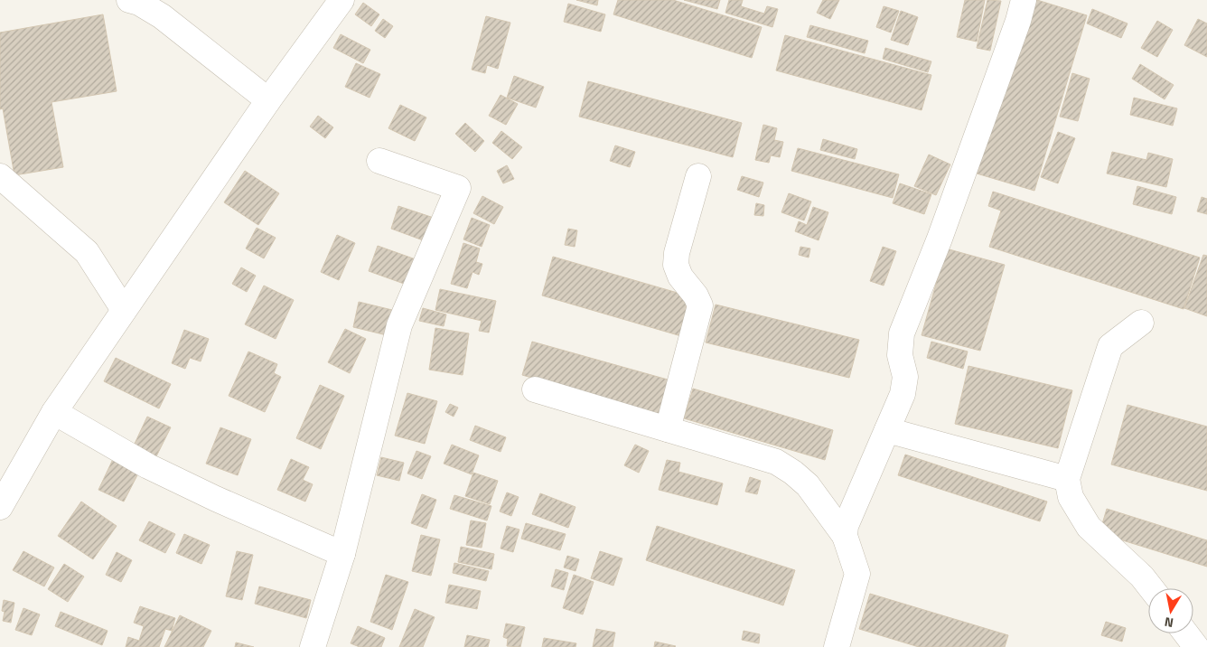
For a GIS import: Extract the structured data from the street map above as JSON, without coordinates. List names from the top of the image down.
{
  "north": "bottom"
}
